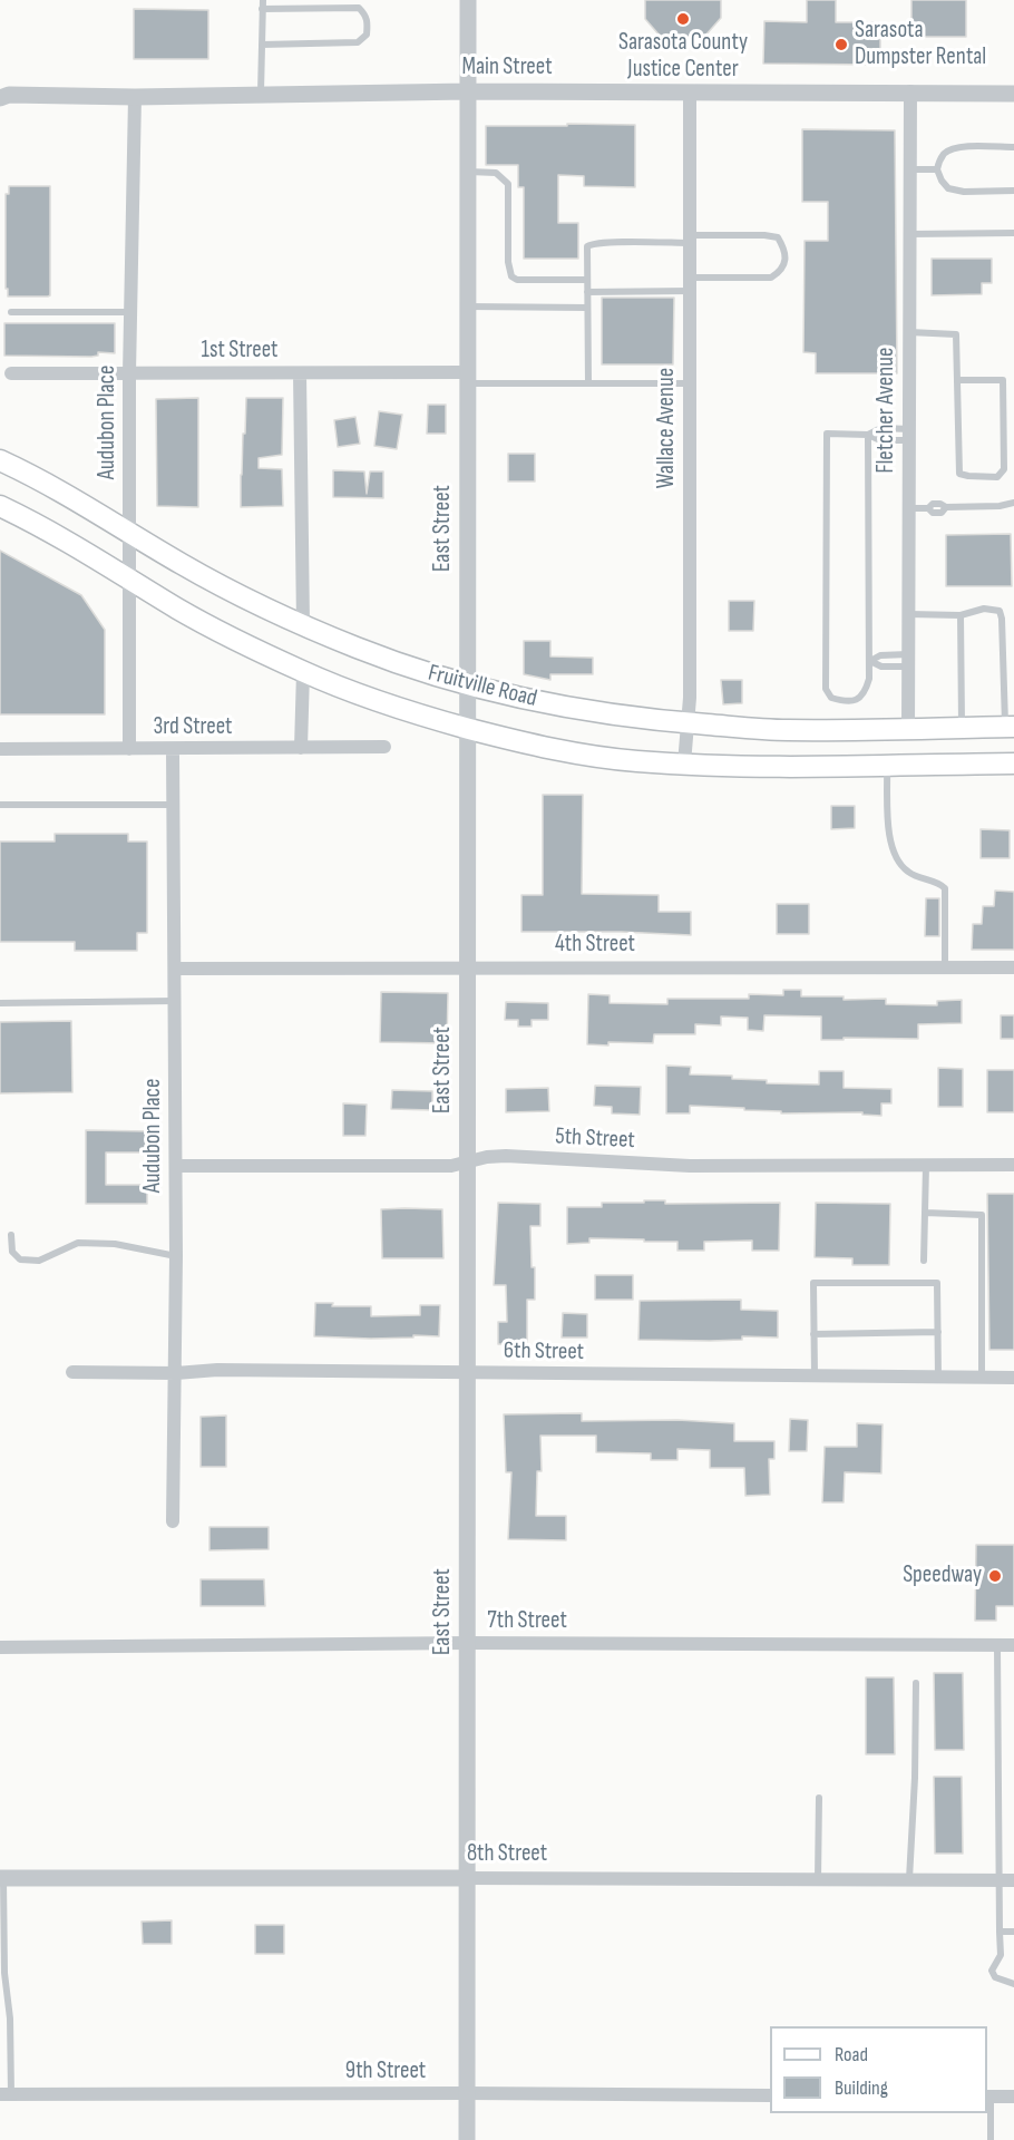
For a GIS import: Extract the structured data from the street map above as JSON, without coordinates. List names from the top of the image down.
{
  "streets": {
    "main road": ["Fruitville Road"],
    "street": [
      "Main Street",
      "1st Street",
      "Fletcher Avenue",
      "Audubon Place",
      "Wallace Avenue",
      "East Street",
      "3rd Street",
      "4th Street",
      "5th Street",
      "6th Street",
      "7th Street",
      "8th Street",
      "9th Street"
    ]
  },
  "crossings": [
    ["Main Street", "Fletcher Avenue"],
    ["Main Street", "Audubon Place"],
    ["Main Street", "Wallace Avenue"],
    ["Main Street", "East Street"],
    ["1st Street", "Audubon Place"],
    ["1st Street", "East Street"],
    ["Fletcher Avenue", "Fruitville Road"],
    ["Audubon Place", "Fruitville Road"],
    ["Audubon Place", "3rd Street"],
    ["Audubon Place", "4th Street"],
    ["Audubon Place", "5th Street"],
    ["Audubon Place", "6th Street"],
    ["Wallace Avenue", "Fruitville Road"],
    ["East Street", "Fruitville Road"],
    ["East Street", "4th Street"],
    ["East Street", "5th Street"],
    ["East Street", "6th Street"],
    ["East Street", "7th Street"],
    ["East Street", "8th Street"],
    ["East Street", "9th Street"]
  ],
  "places": ["Sarasota County Justice Center", "Sarasota Dumpster Rental", "Speedway"],
  "legend": ["Road", "Building"]
}
